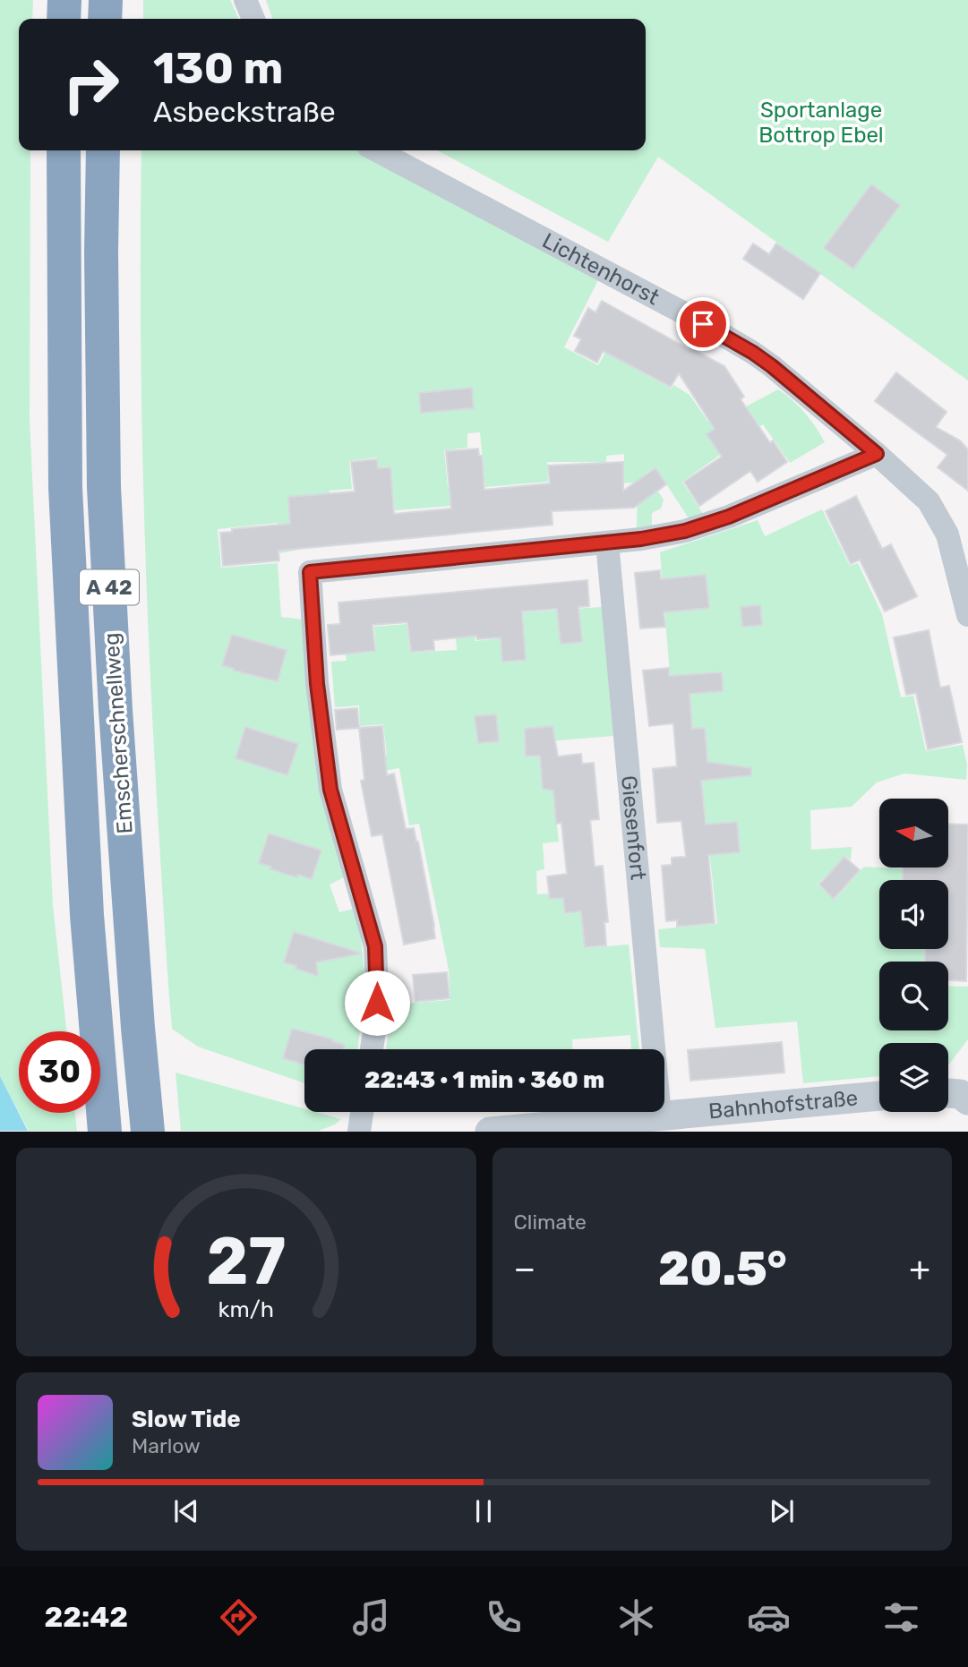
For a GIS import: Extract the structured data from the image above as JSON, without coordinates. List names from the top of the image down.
{
  "streets": {
    "highway": ["A 42", "Emscherschnellweg"],
    "street": ["Lichtenhorst", "Giesenfort", "Bahnhofstraße"]
  },
  "crossings": [
    ["Giesenfort", "Bahnhofstraße"]
  ],
  "parks": ["Sportanlage Bottrop Ebel"],
  "north": "left",
  "page": {
    "turn": ["130 m", "Asbeckstraße"],
    "limit": "30",
    "trip": "22:43 · 1 min · 360 m",
    "tile": "Climate",
    "heat": ["−", "20.5°", "+"],
    "song": ["Slow Tide", "Marlow"],
    "tabs": "22:42",
    "gauge": ["27", "km/h"]
  }
}
